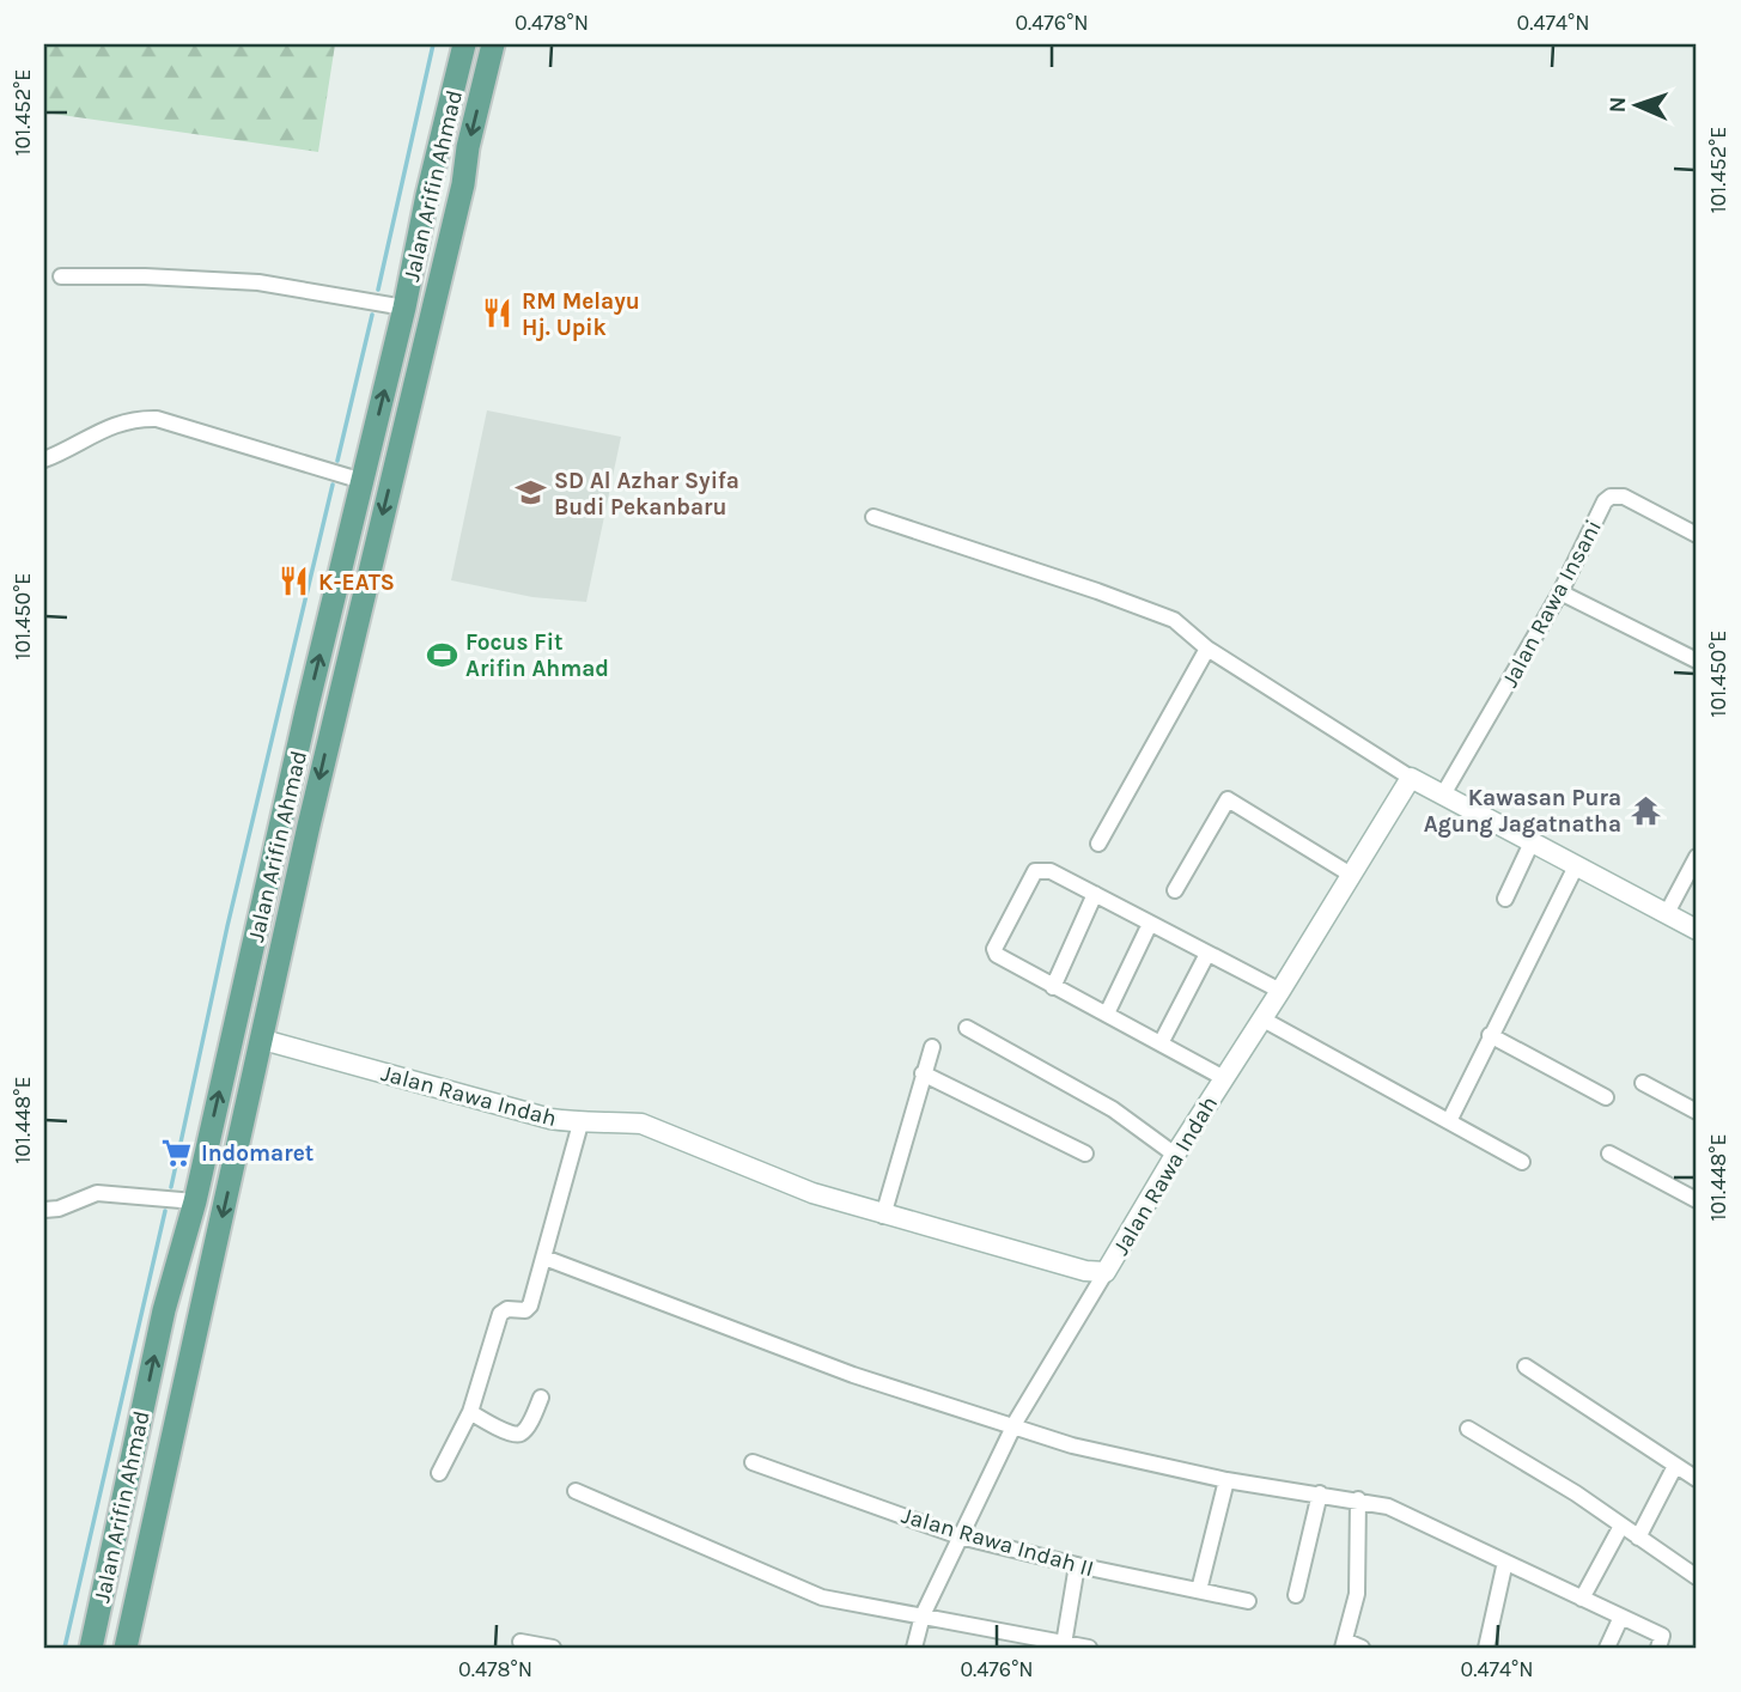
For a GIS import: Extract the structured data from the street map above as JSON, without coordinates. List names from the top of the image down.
{
  "streets": {
    "main road": ["Jalan Arifin Ahmad"],
    "street": ["Jalan Rawa Insani", "Jalan Rawa Indah", "Jalan Rawa Indah II"]
  },
  "crossings": [
    ["Jalan Arifin Ahmad", "Jalan Rawa Indah"]
  ],
  "places": {
    "restaurant": ["RM Melayu Hj. Upik", "K-EATS"],
    "school or university": ["SD Al Azhar Syifa Budi Pekanbaru"],
    "sports": ["Focus Fit Arifin Ahmad"],
    "temple": ["Kawasan Pura Agung Jagatnatha"],
    "supermarket": ["Indomaret"]
  },
  "north": "left",
  "coordinates": [
    "0.478°N",
    "0.476°N",
    "0.474°N",
    "101.452°E",
    "101.450°E",
    "101.448°E"
  ]
}
